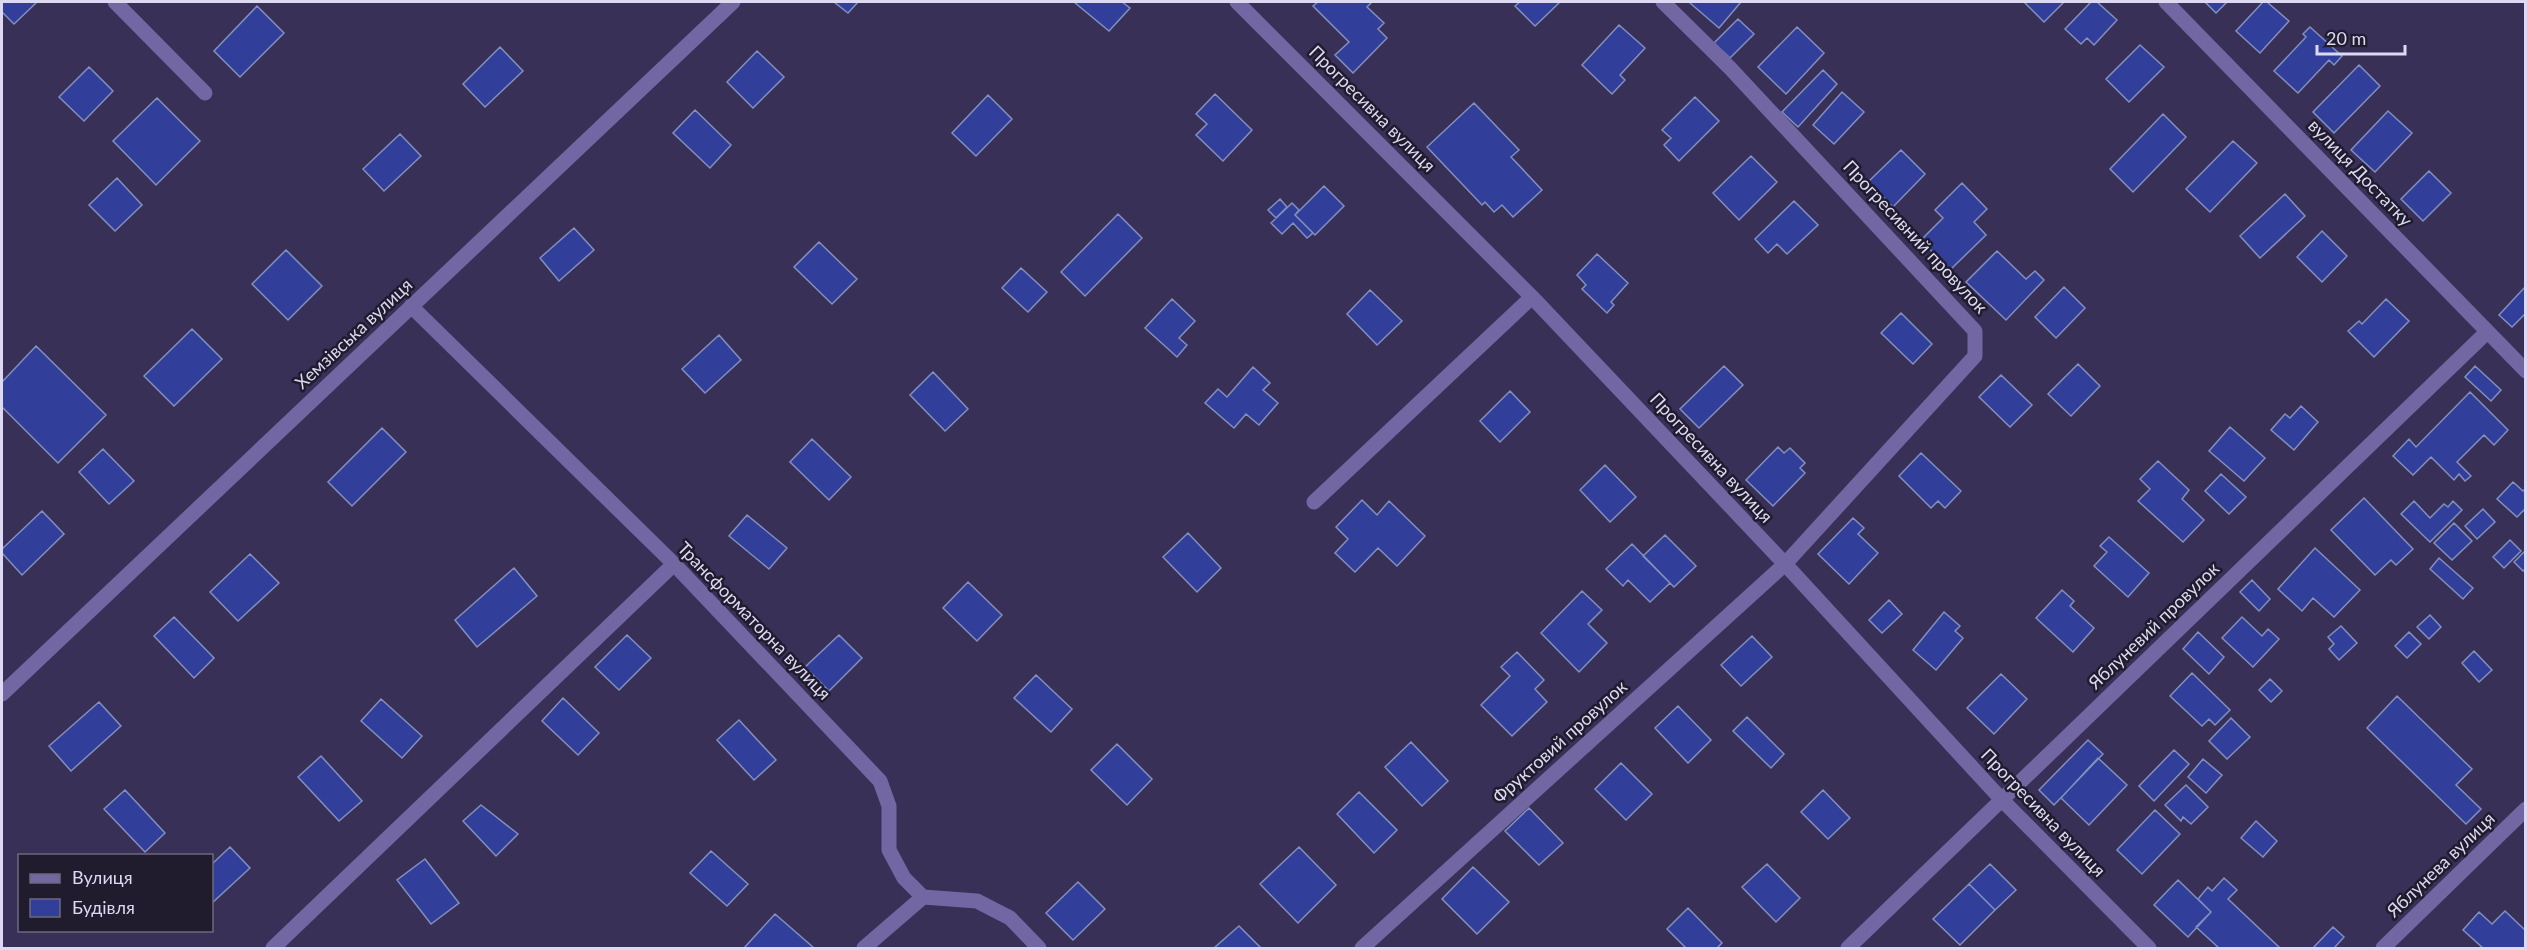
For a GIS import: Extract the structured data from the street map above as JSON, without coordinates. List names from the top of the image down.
{
  "streets": {
    "street": [
      "Прогресивна вулиця",
      "вулиця Достатку",
      "Прогресивний провулок",
      "Хемзівська вулиця",
      "Трансформаторна вулиця",
      "Яблуневий провулок",
      "Фруктовий провулок",
      "Яблунева вулиця"
    ]
  },
  "crossings": [
    ["Прогресивна вулиця", "Прогресивний провулок"],
    ["Прогресивна вулиця", "Яблуневий провулок"],
    ["Прогресивна вулиця", "Фруктовий провулок"],
    ["вулиця Достатку", "Яблуневий провулок"],
    ["Прогресивний провулок", "Фруктовий провулок"],
    ["Хемзівська вулиця", "Трансформаторна вулиця"]
  ],
  "legend": ["Вулиця", "Будівля"],
  "scale_bar": "20 m"
}
